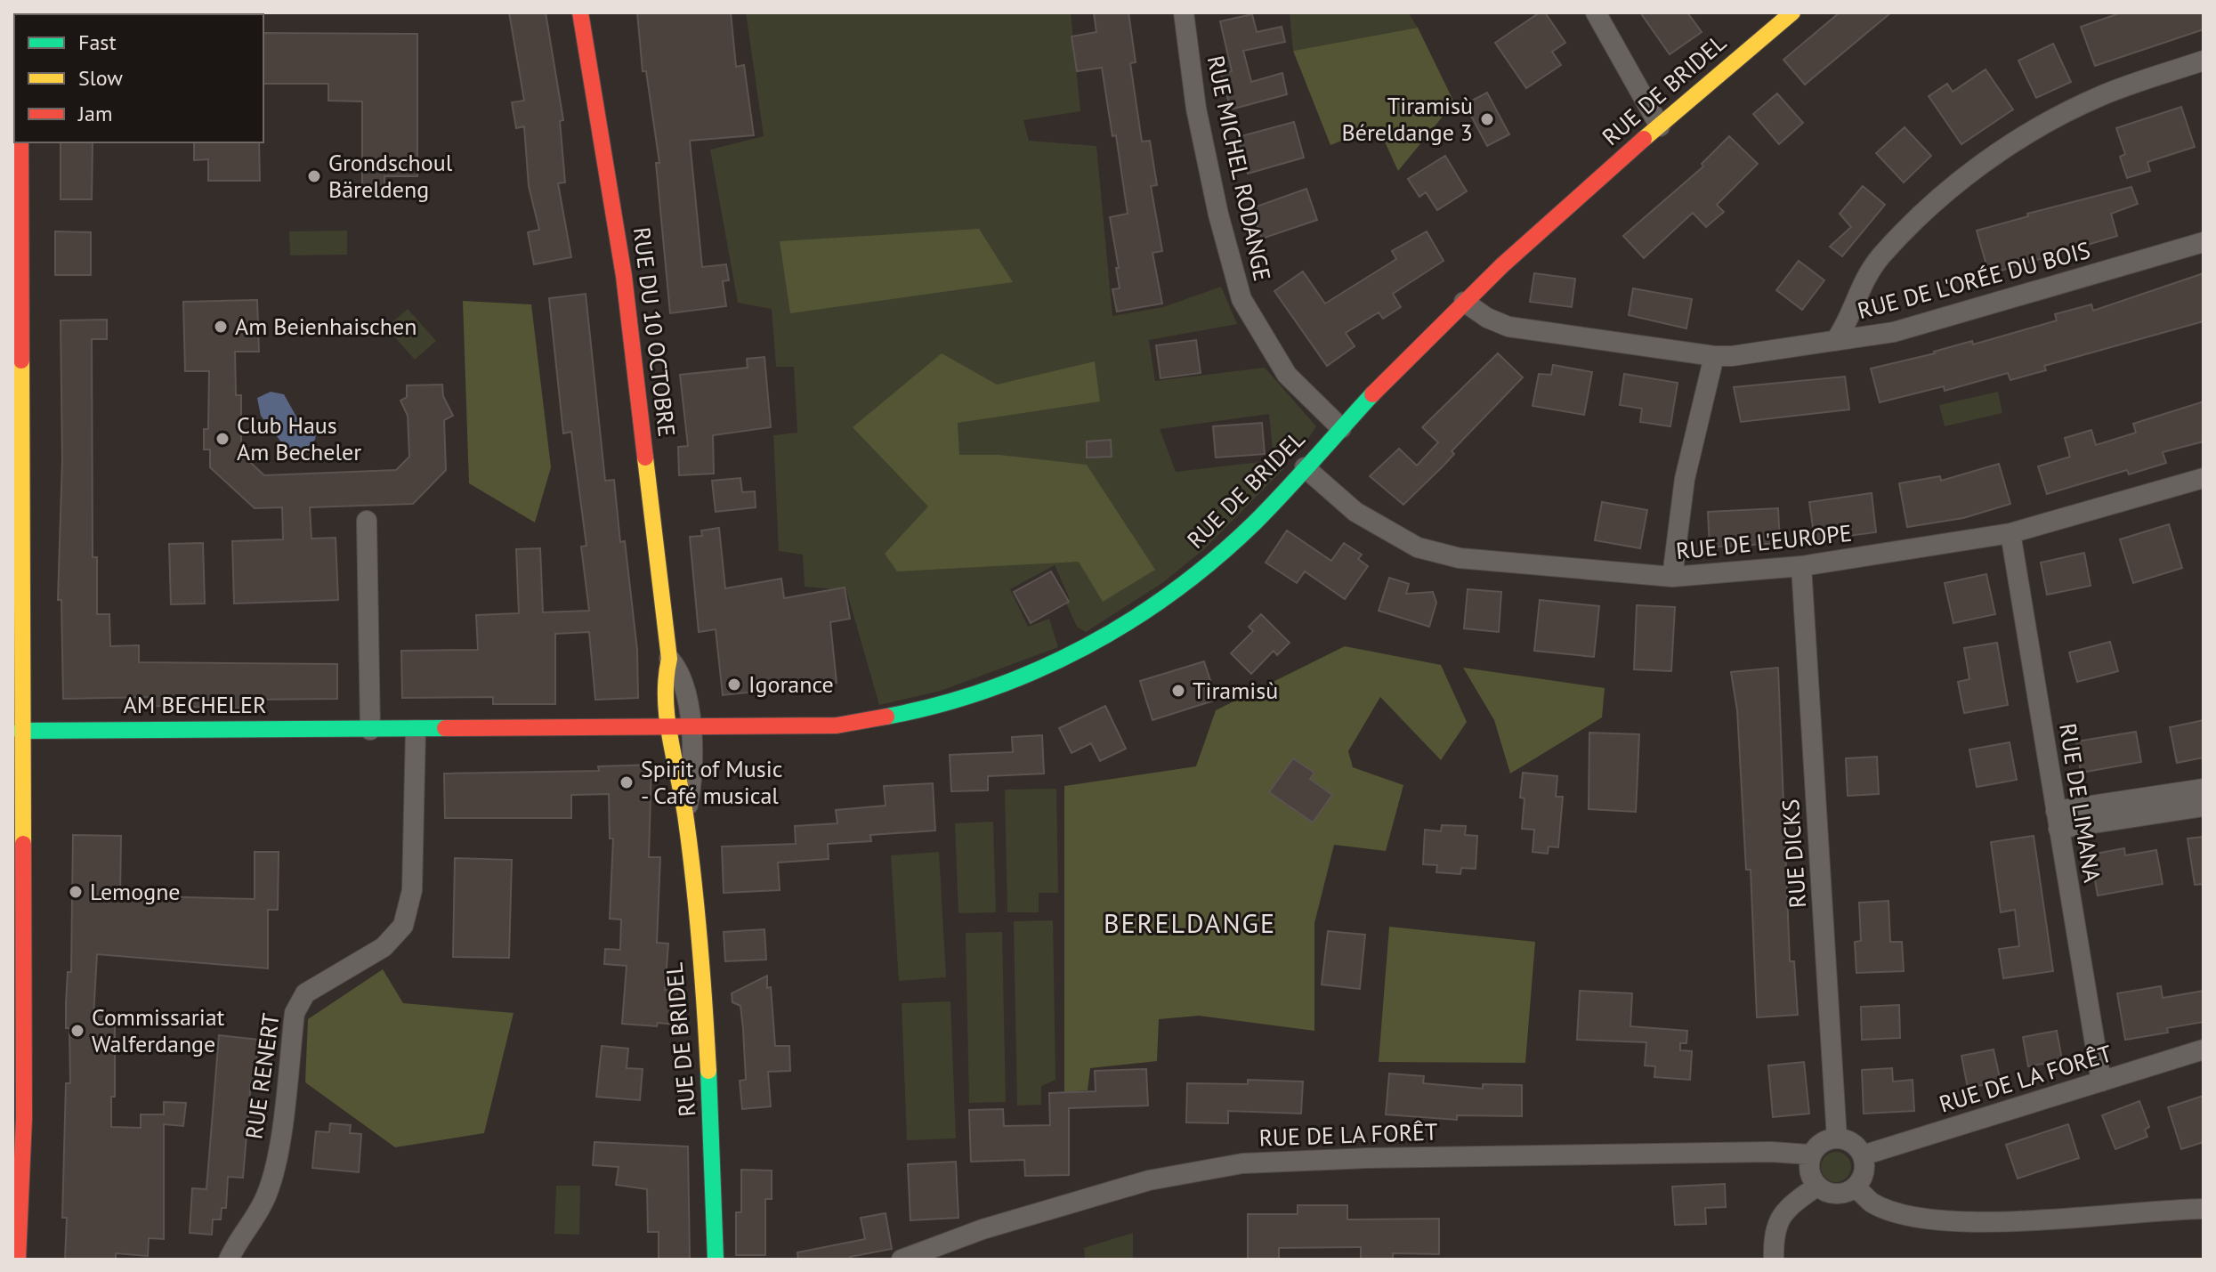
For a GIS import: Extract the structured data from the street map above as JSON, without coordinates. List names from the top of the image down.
{
  "streets": {
    "main road": ["RUE DE BRIDEL", "RUE DU 10 OCTOBRE", "AM BECHELER"],
    "street": [
      "RUE MICHEL RODANGE",
      "RUE DE L'ORÉE DU BOIS",
      "RUE DE L'EUROPE",
      "RUE DE LIMANA",
      "RUE DICKS",
      "RUE RENERT",
      "RUE DE LA FORÊT"
    ]
  },
  "crossings": [
    ["RUE DE BRIDEL", "RUE MICHEL RODANGE"],
    ["RUE DE BRIDEL", "RUE DE L'ORÉE DU BOIS"],
    ["RUE DE BRIDEL", "RUE DU 10 OCTOBRE"],
    ["RUE DE BRIDEL", "RUE DE L'EUROPE"],
    ["RUE DE BRIDEL", "AM BECHELER"],
    ["RUE DU 10 OCTOBRE", "AM BECHELER"],
    ["RUE DE L'EUROPE", "RUE DE LIMANA"],
    ["RUE DE L'EUROPE", "RUE DICKS"],
    ["AM BECHELER", "RUE RENERT"],
    ["RUE DE LIMANA", "RUE DE LA FORÊT"],
    ["RUE DICKS", "RUE DE LA FORÊT"]
  ],
  "districts": ["BERELDANGE"],
  "places": [
    "Tiramisù Béreldange 3",
    "Grondschoul Bäreldeng",
    "Am Beienhaischen",
    "Club Haus Am Becheler",
    "Igorance",
    "Tiramisù",
    "Spirit of Music - Café musical",
    "Lemogne",
    "Commissariat Walferdange"
  ],
  "legend": ["Fast", "Slow", "Jam"]
}
